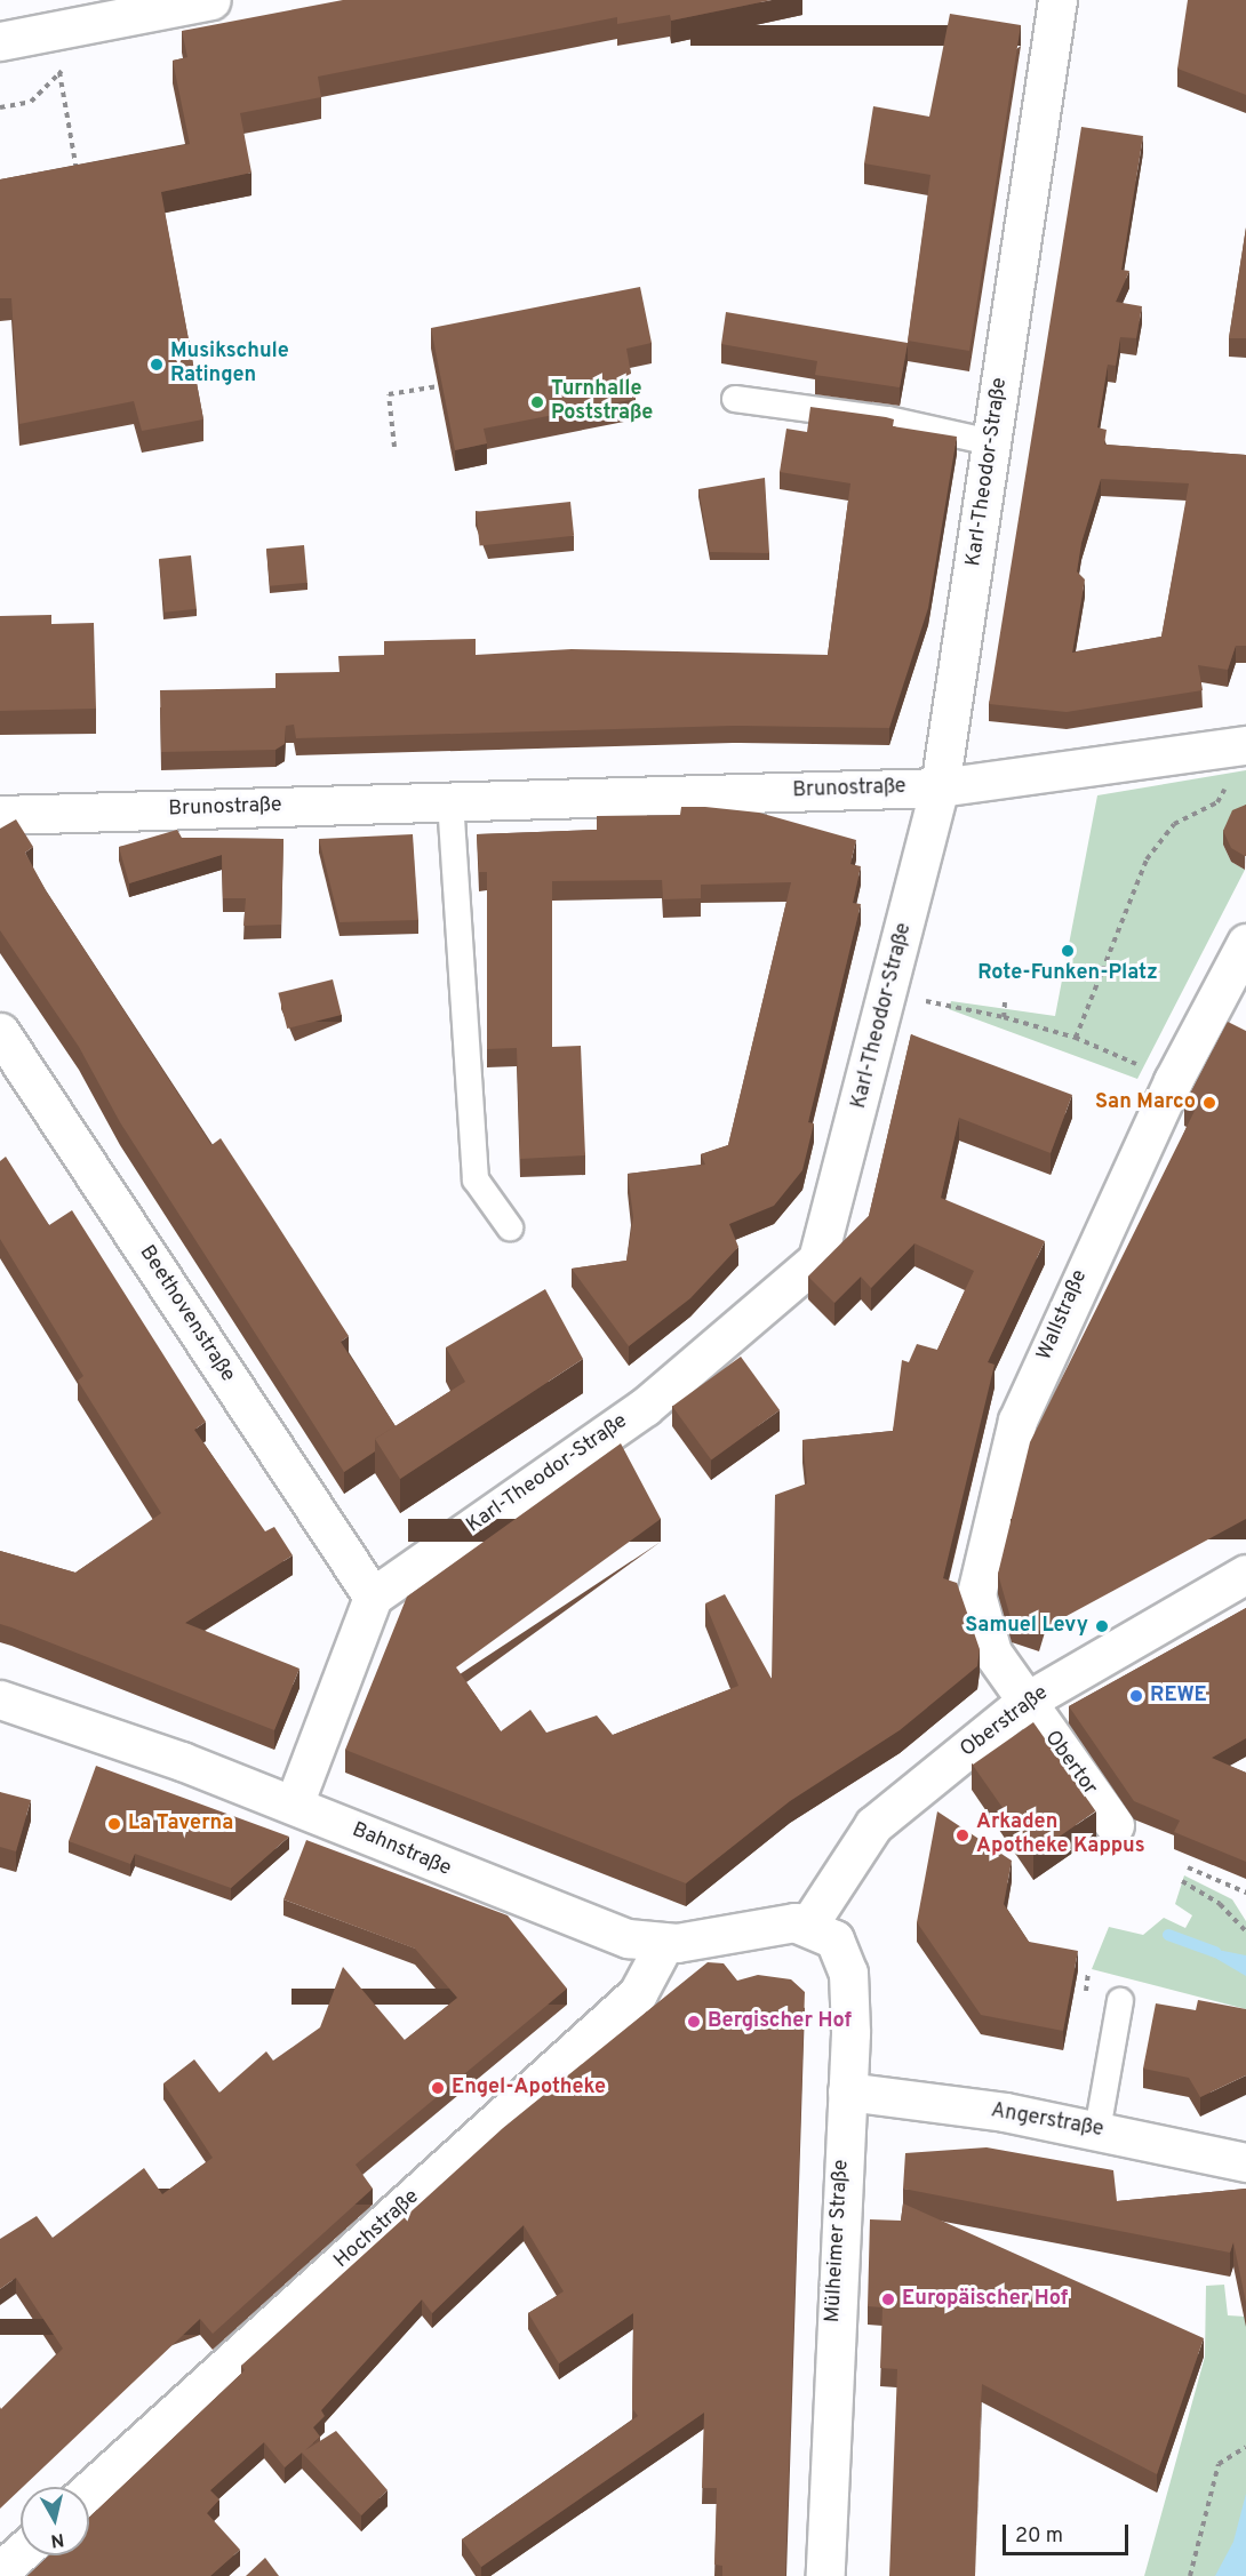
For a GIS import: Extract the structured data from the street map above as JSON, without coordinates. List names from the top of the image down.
{
  "streets": {
    "street": [
      "Karl-Theodor-Straße",
      "Brunostraße",
      "Beethovenstraße",
      "Wallstraße",
      "Oberstraße",
      "Obertor",
      "Bahnstraße",
      "Angerstraße",
      "Hochstraße",
      "Mülheimer Straße"
    ]
  },
  "crossings": [
    ["Karl-Theodor-Straße", "Brunostraße"],
    ["Karl-Theodor-Straße", "Beethovenstraße"],
    ["Wallstraße", "Oberstraße"],
    ["Wallstraße", "Obertor"],
    ["Oberstraße", "Obertor"],
    ["Oberstraße", "Bahnstraße"],
    ["Oberstraße", "Mülheimer Straße"],
    ["Bahnstraße", "Hochstraße"],
    ["Bahnstraße", "Mülheimer Straße"],
    ["Angerstraße", "Mülheimer Straße"]
  ],
  "places": [
    "Musikschule Ratingen",
    "Turnhalle Poststraße",
    "Rote-Funken-Platz",
    "San Marco",
    "Samuel Levy",
    "REWE",
    "La Taverna",
    "Arkaden Apotheke Kappus",
    "Bergischer Hof",
    "Engel-Apotheke",
    "Europäischer Hof"
  ],
  "scale_bar": "20 m",
  "north": "bottom"
}
